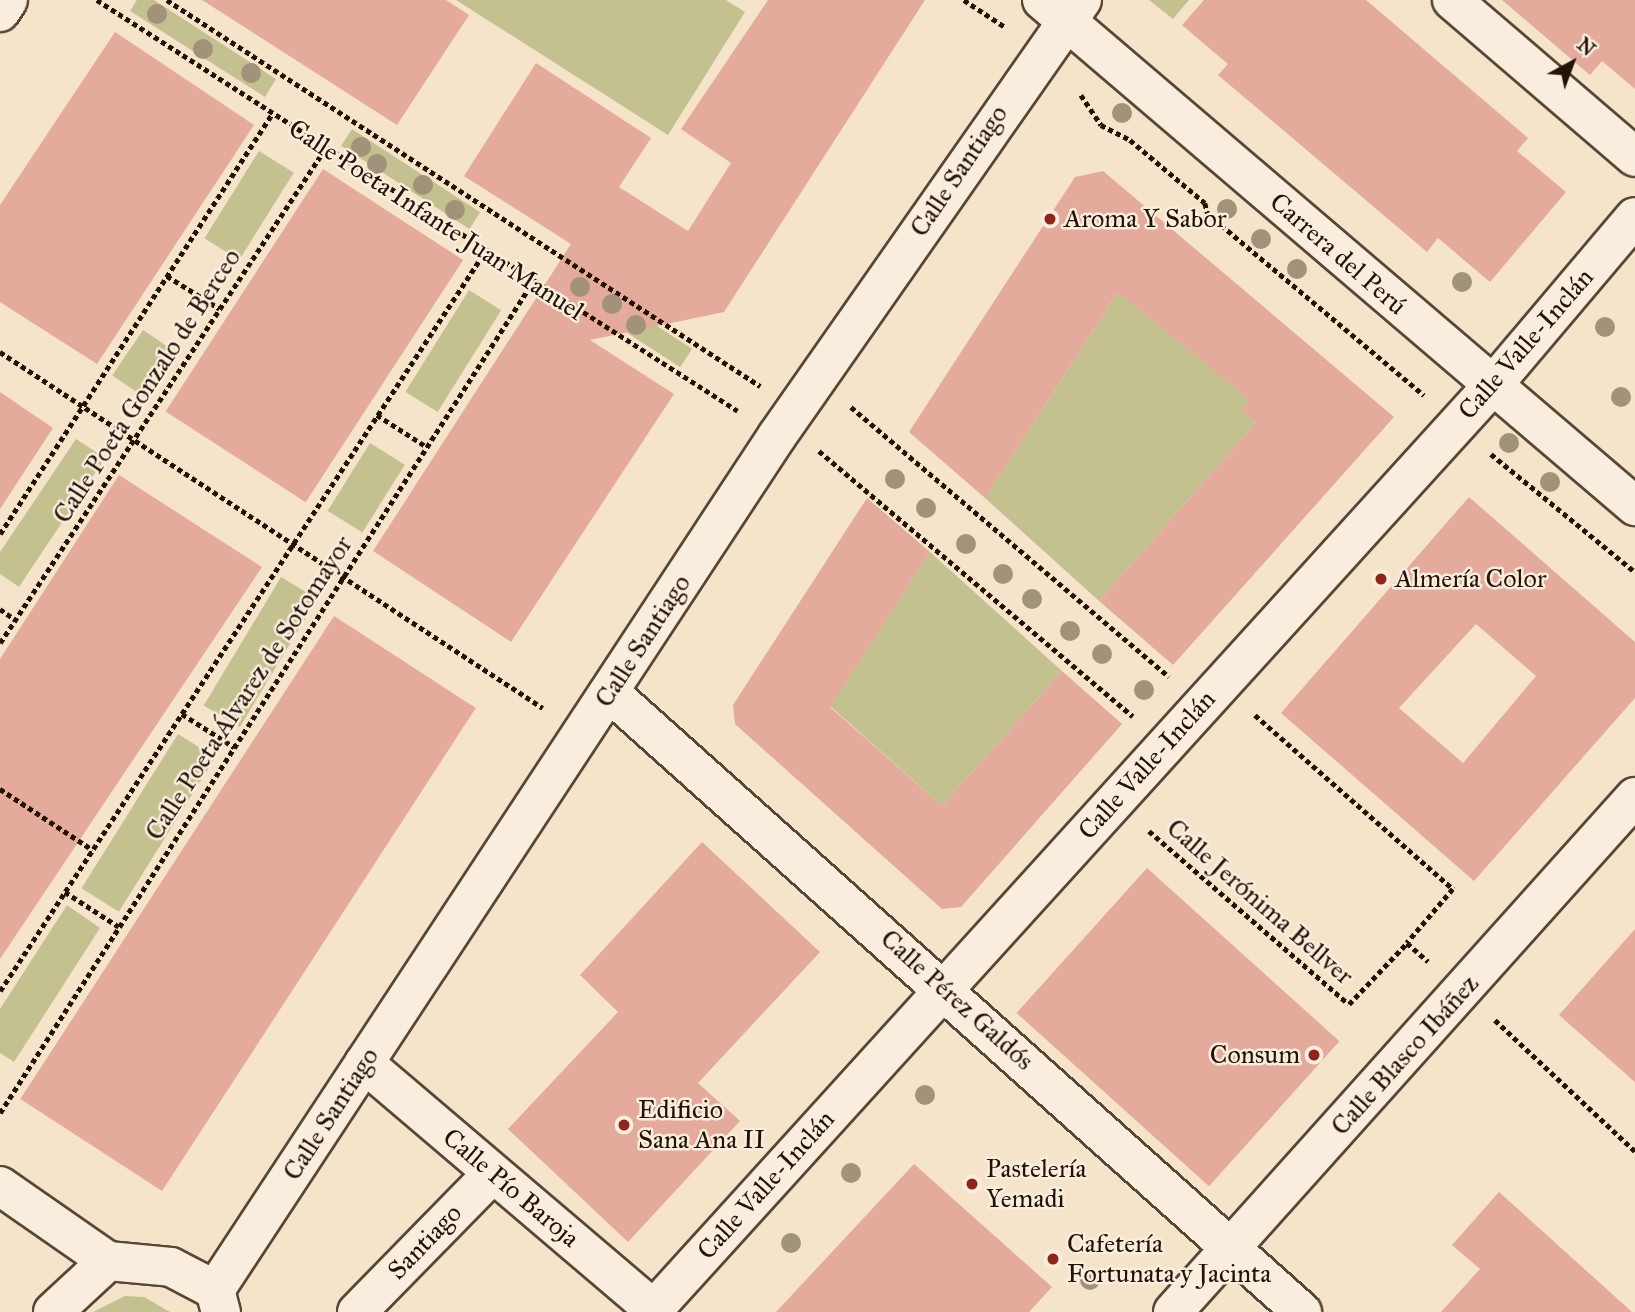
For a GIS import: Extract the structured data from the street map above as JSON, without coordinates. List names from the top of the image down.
{
  "streets": {
    "street": [
      "Calle Santiago",
      "Carrera del Perú",
      "Calle Valle-Inclán",
      "Calle Pérez Galdós",
      "Calle Blasco Ibáñez",
      "Calle Pío Baroja",
      "Santiago"
    ],
    "path": [
      "Calle Poeta Infante Juan Manuel",
      "Calle Poeta Gonzalo de Berceo",
      "Calle Poeta Álvarez de Sotomayor",
      "Calle Jerónima Bellver"
    ]
  },
  "crossings": [
    ["Calle Santiago", "Calle Poeta Infante Juan Manuel"],
    ["Calle Santiago", "Carrera del Perú"],
    ["Calle Santiago", "Calle Pérez Galdós"],
    ["Calle Santiago", "Calle Pío Baroja"],
    ["Calle Poeta Infante Juan Manuel", "Calle Poeta Gonzalo de Berceo"],
    ["Calle Poeta Infante Juan Manuel", "Calle Poeta Álvarez de Sotomayor"],
    ["Carrera del Perú", "Calle Valle-Inclán"],
    ["Calle Valle-Inclán", "Calle Jerónima Bellver"],
    ["Calle Valle-Inclán", "Calle Pérez Galdós"],
    ["Calle Valle-Inclán", "Calle Pío Baroja"],
    ["Calle Pérez Galdós", "Calle Blasco Ibáñez"],
    ["Calle Pío Baroja", "Santiago"]
  ],
  "places": [
    "Aroma Y Sabor",
    "Almería Color",
    "Consum",
    "Edificio Sana Ana II",
    "Pastelería Yemadi",
    "Cafetería Fortunata y Jacinta"
  ],
  "north": "top right"
}
